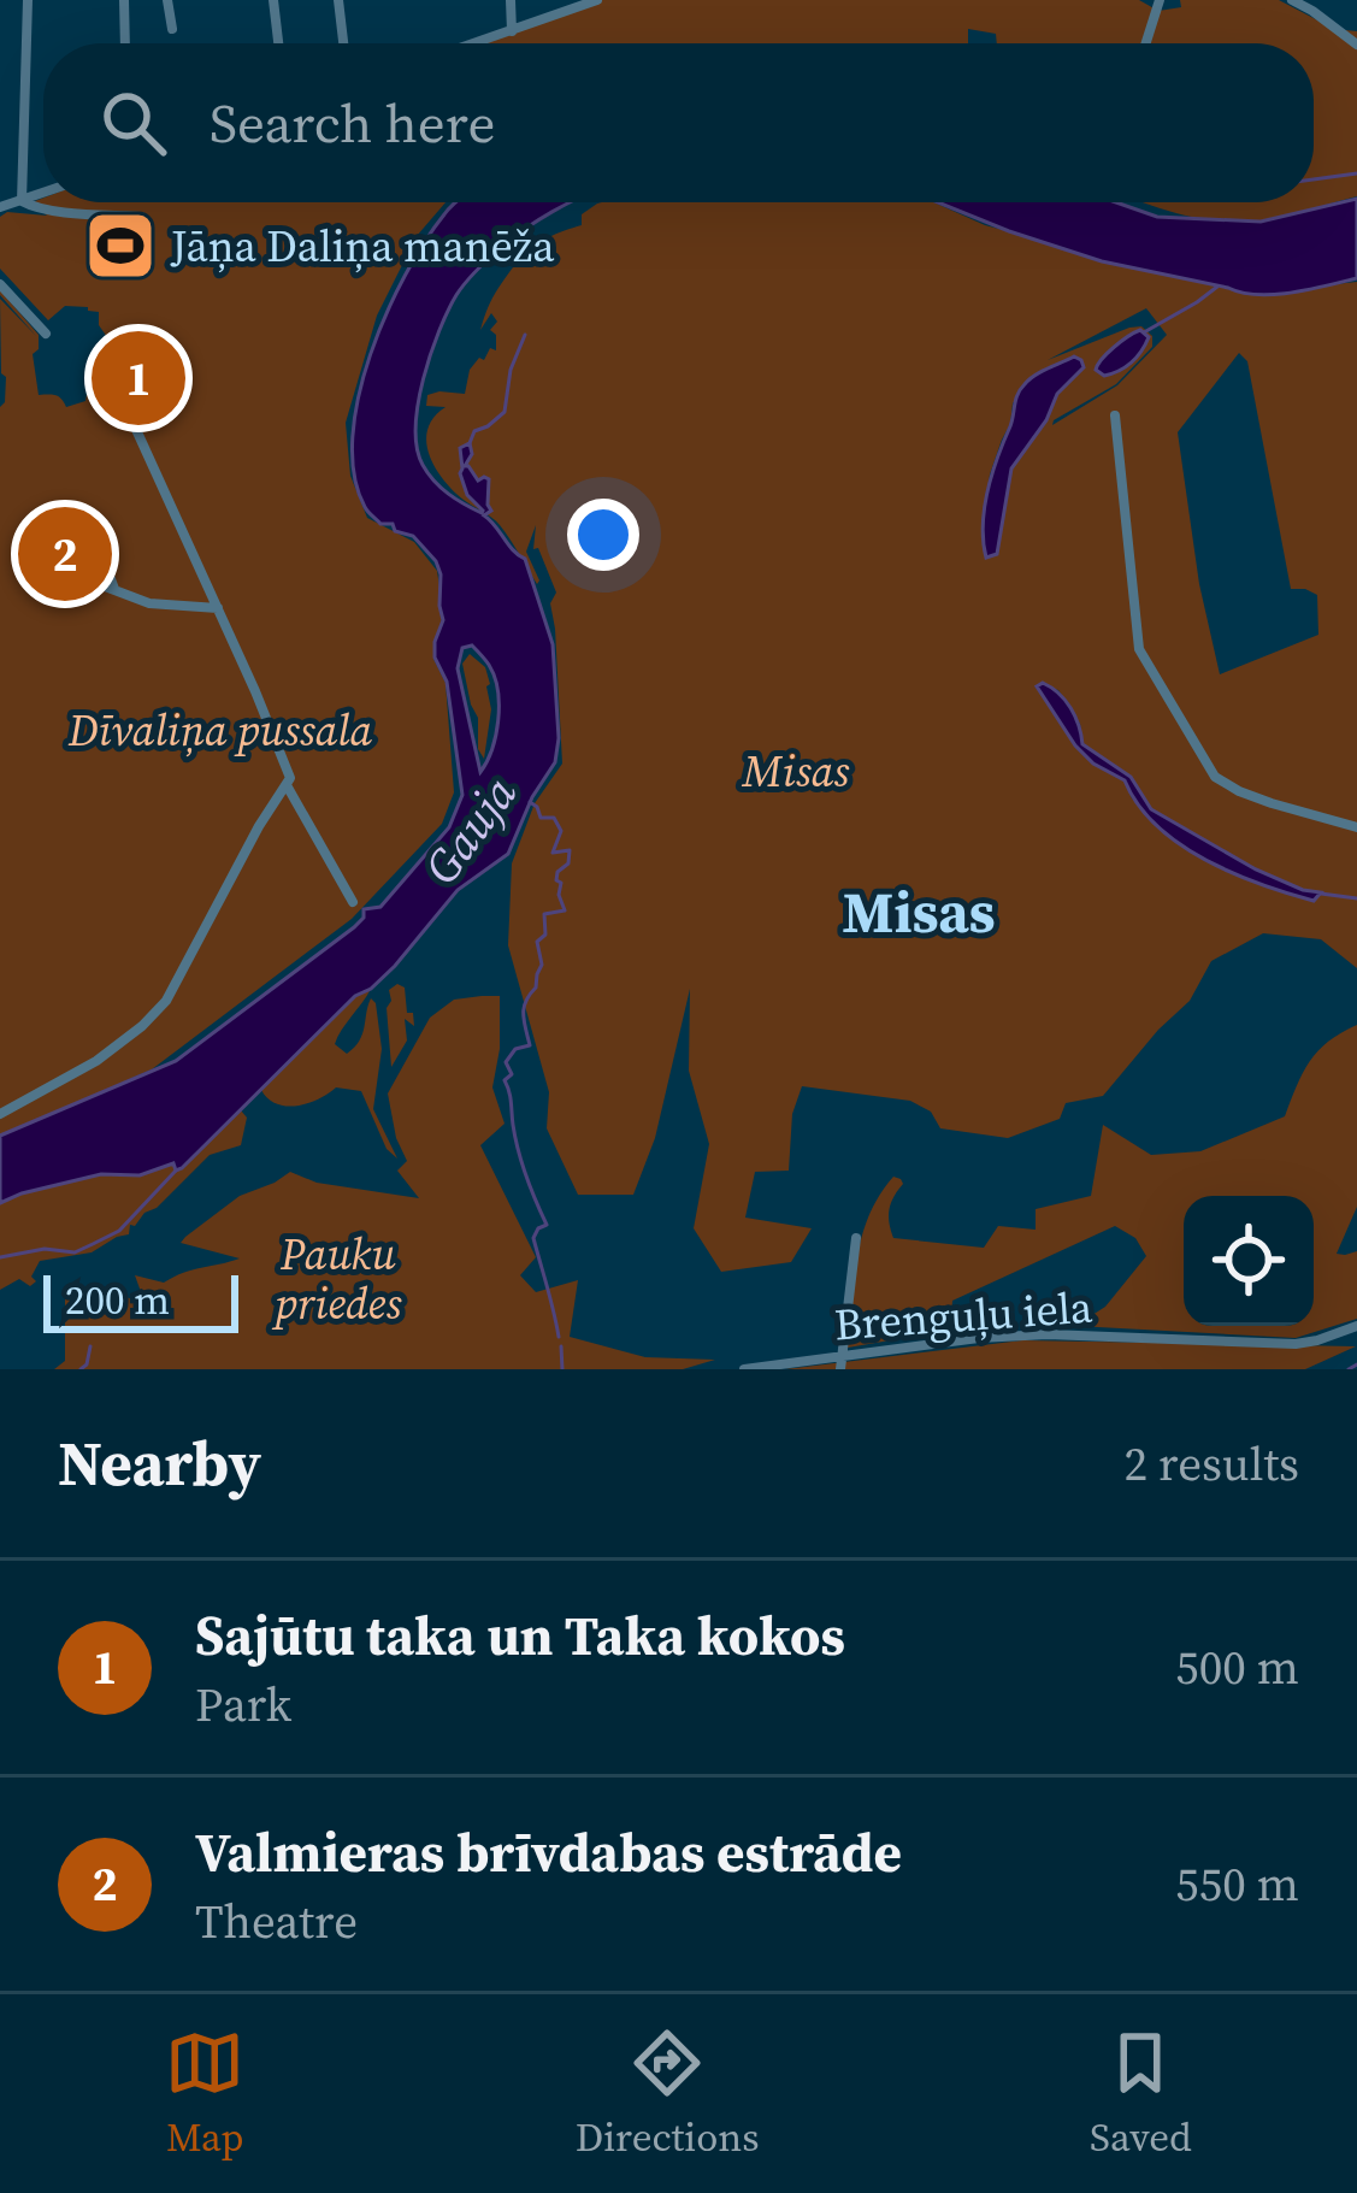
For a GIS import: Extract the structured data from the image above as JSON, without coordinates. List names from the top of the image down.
{
  "streets": {
    "street": ["Brenguļu iela"]
  },
  "districts": ["Misas"],
  "water": ["Gauja"],
  "parks": ["Dīvaliņa pussala", "Misas", "Pauku priedes"],
  "places": {
    "sports": ["Jāņa Daliņa manēža"]
  },
  "scale_bar": "200 m",
  "page": {
    "search": "Search here",
    "pins": ["1", "2"],
    "scale": "200 m",
    "heading": ["Nearby", "2 results"],
    "list": [
      {
        "mark": "1",
        "name": "Sajūtu taka un Taka kokos",
        "note": "Park",
        "value": "500 m"
      },
      {
        "mark": "2",
        "name": "Valmieras brīvdabas estrāde",
        "note": "Theatre",
        "value": "550 m"
      }
    ],
    "nav": ["Map", "Directions", "Saved"]
  }
}
